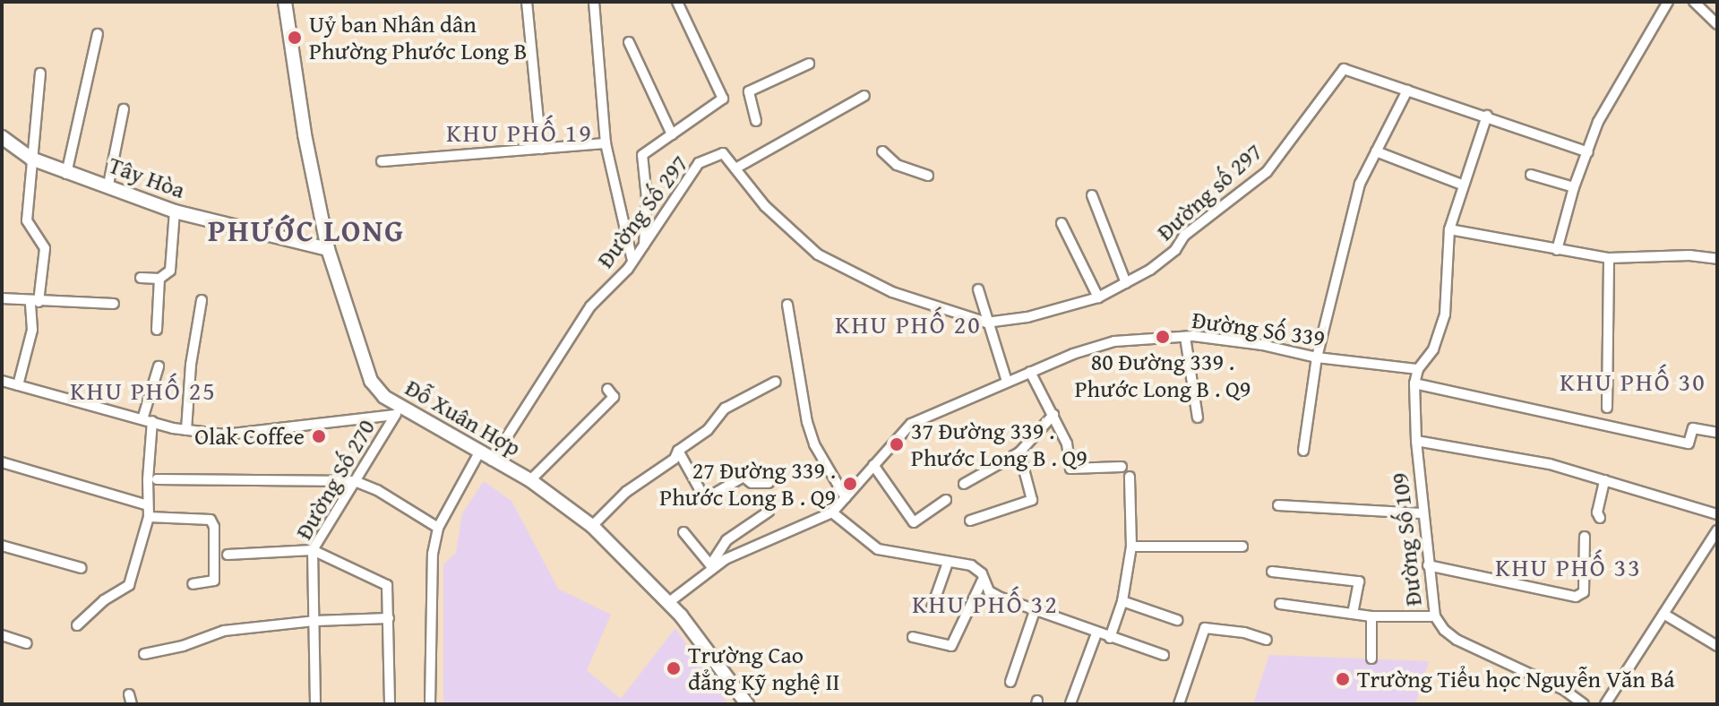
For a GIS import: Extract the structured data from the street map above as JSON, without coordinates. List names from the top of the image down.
{
  "streets": {
    "main road": ["Tây Hòa", "Đỗ Xuân Hợp"],
    "street": [
      "Đường số 297",
      "Đường Số 297",
      "Đường Số 339",
      "Đường Số 270",
      "Đường Số 109"
    ]
  },
  "crossings": [
    ["Tây Hòa", "Đỗ Xuân Hợp"],
    ["Đường Số 297", "Đỗ Xuân Hợp"],
    ["Đường Số 339", "Đỗ Xuân Hợp"],
    ["Đường Số 339", "Đường Số 109"],
    ["Đỗ Xuân Hợp", "Đường Số 270"]
  ],
  "districts": [
    "KHU PHỐ 19",
    "PHƯỚC LONG",
    "KHU PHỐ 20",
    "KHU PHỐ 30",
    "KHU PHỐ 25",
    "KHU PHỐ 33",
    "KHU PHỐ 32"
  ],
  "places": [
    "Uỷ ban Nhân dân Phường Phước Long B",
    "80 Đường 339 . Phước Long B . Q9",
    "Olak Coffee",
    "37 Đường 339 . Phước Long B . Q9",
    "27 Đường 339 . Phước Long B . Q9",
    "Trường Cao đẳng Kỹ nghệ II",
    "Trường Tiểu học Nguyễn Văn Bá"
  ]
}
